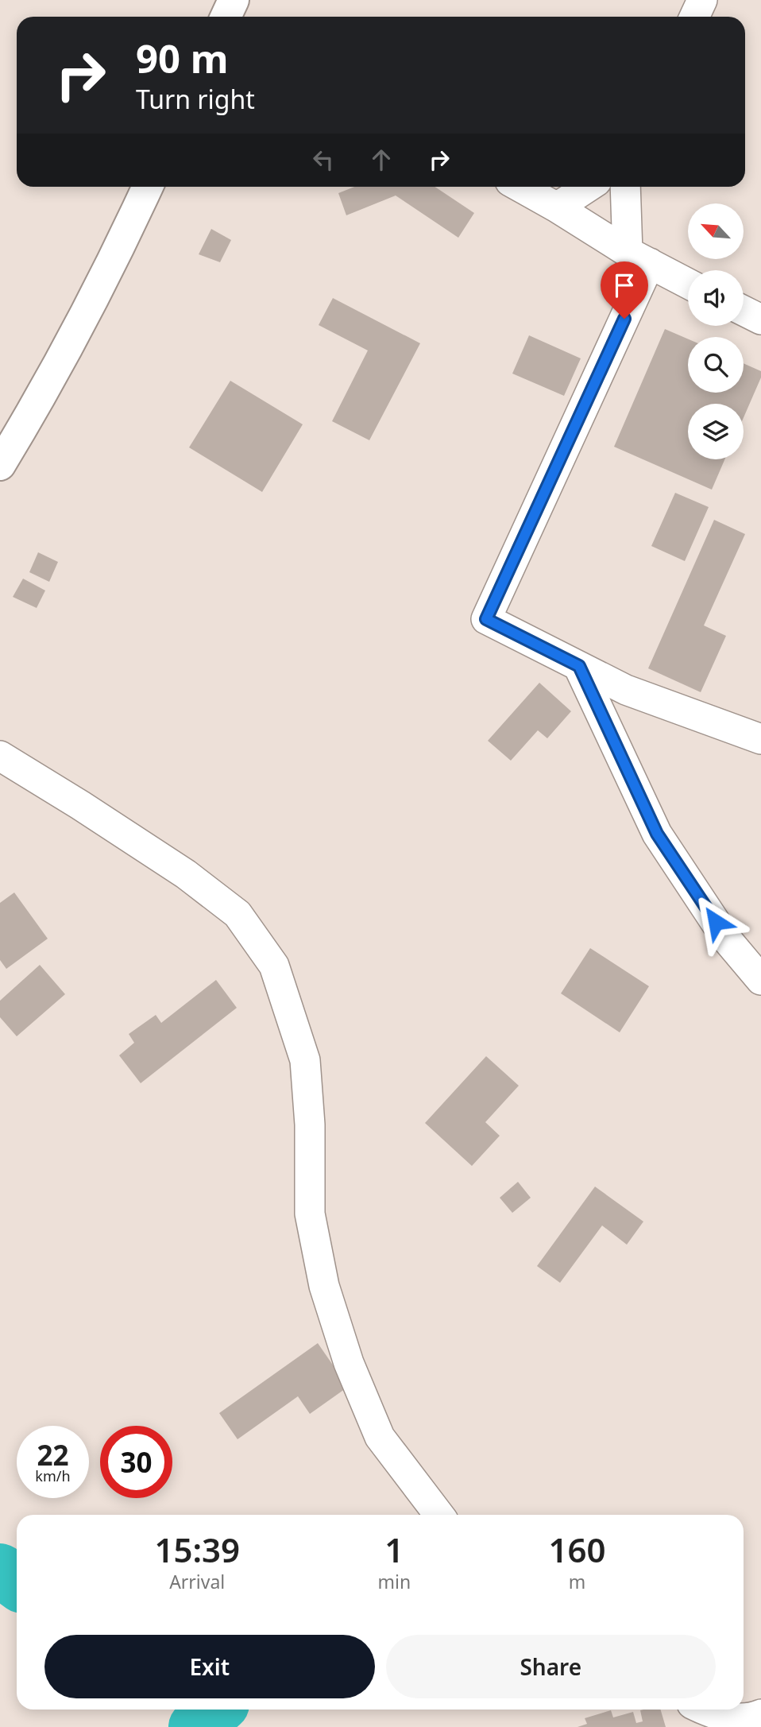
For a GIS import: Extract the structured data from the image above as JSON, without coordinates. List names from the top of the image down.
{
  "north": "top left",
  "page": {
    "turn": ["90 m", "Turn right"],
    "speed": "22 km/h",
    "limit": "30",
    "eta": [
      "15:39",
      "Arrival",
      "1",
      "min",
      "160",
      "m"
    ],
    "buttons": ["Exit", "Share"]
  }
}
